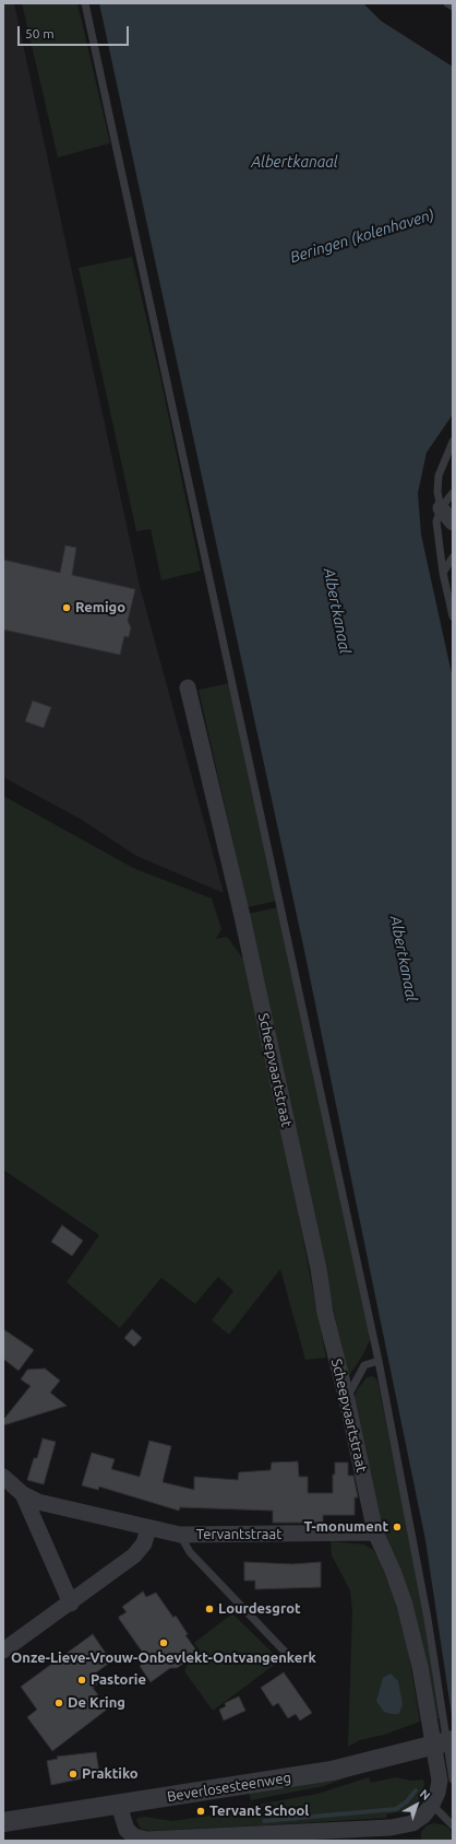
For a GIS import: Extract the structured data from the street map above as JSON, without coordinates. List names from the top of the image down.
{
  "streets": {
    "street": ["Scheepvaartstraat", "Tervantstraat", "Beverlosesteenweg"]
  },
  "crossings": [
    ["Scheepvaartstraat", "Tervantstraat"],
    ["Scheepvaartstraat", "Beverlosesteenweg"]
  ],
  "water": ["Albertkanaal", "Beringen (kolenhaven)"],
  "places": [
    "Remigo",
    "T-monument",
    "Lourdesgrot",
    "Onze-Lieve-Vrouw-Onbevlekt-Ontvangenkerk",
    "Pastorie",
    "De Kring",
    "Praktiko",
    "Tervant School"
  ],
  "scale_bar": "50 m",
  "north": "top right"
}
